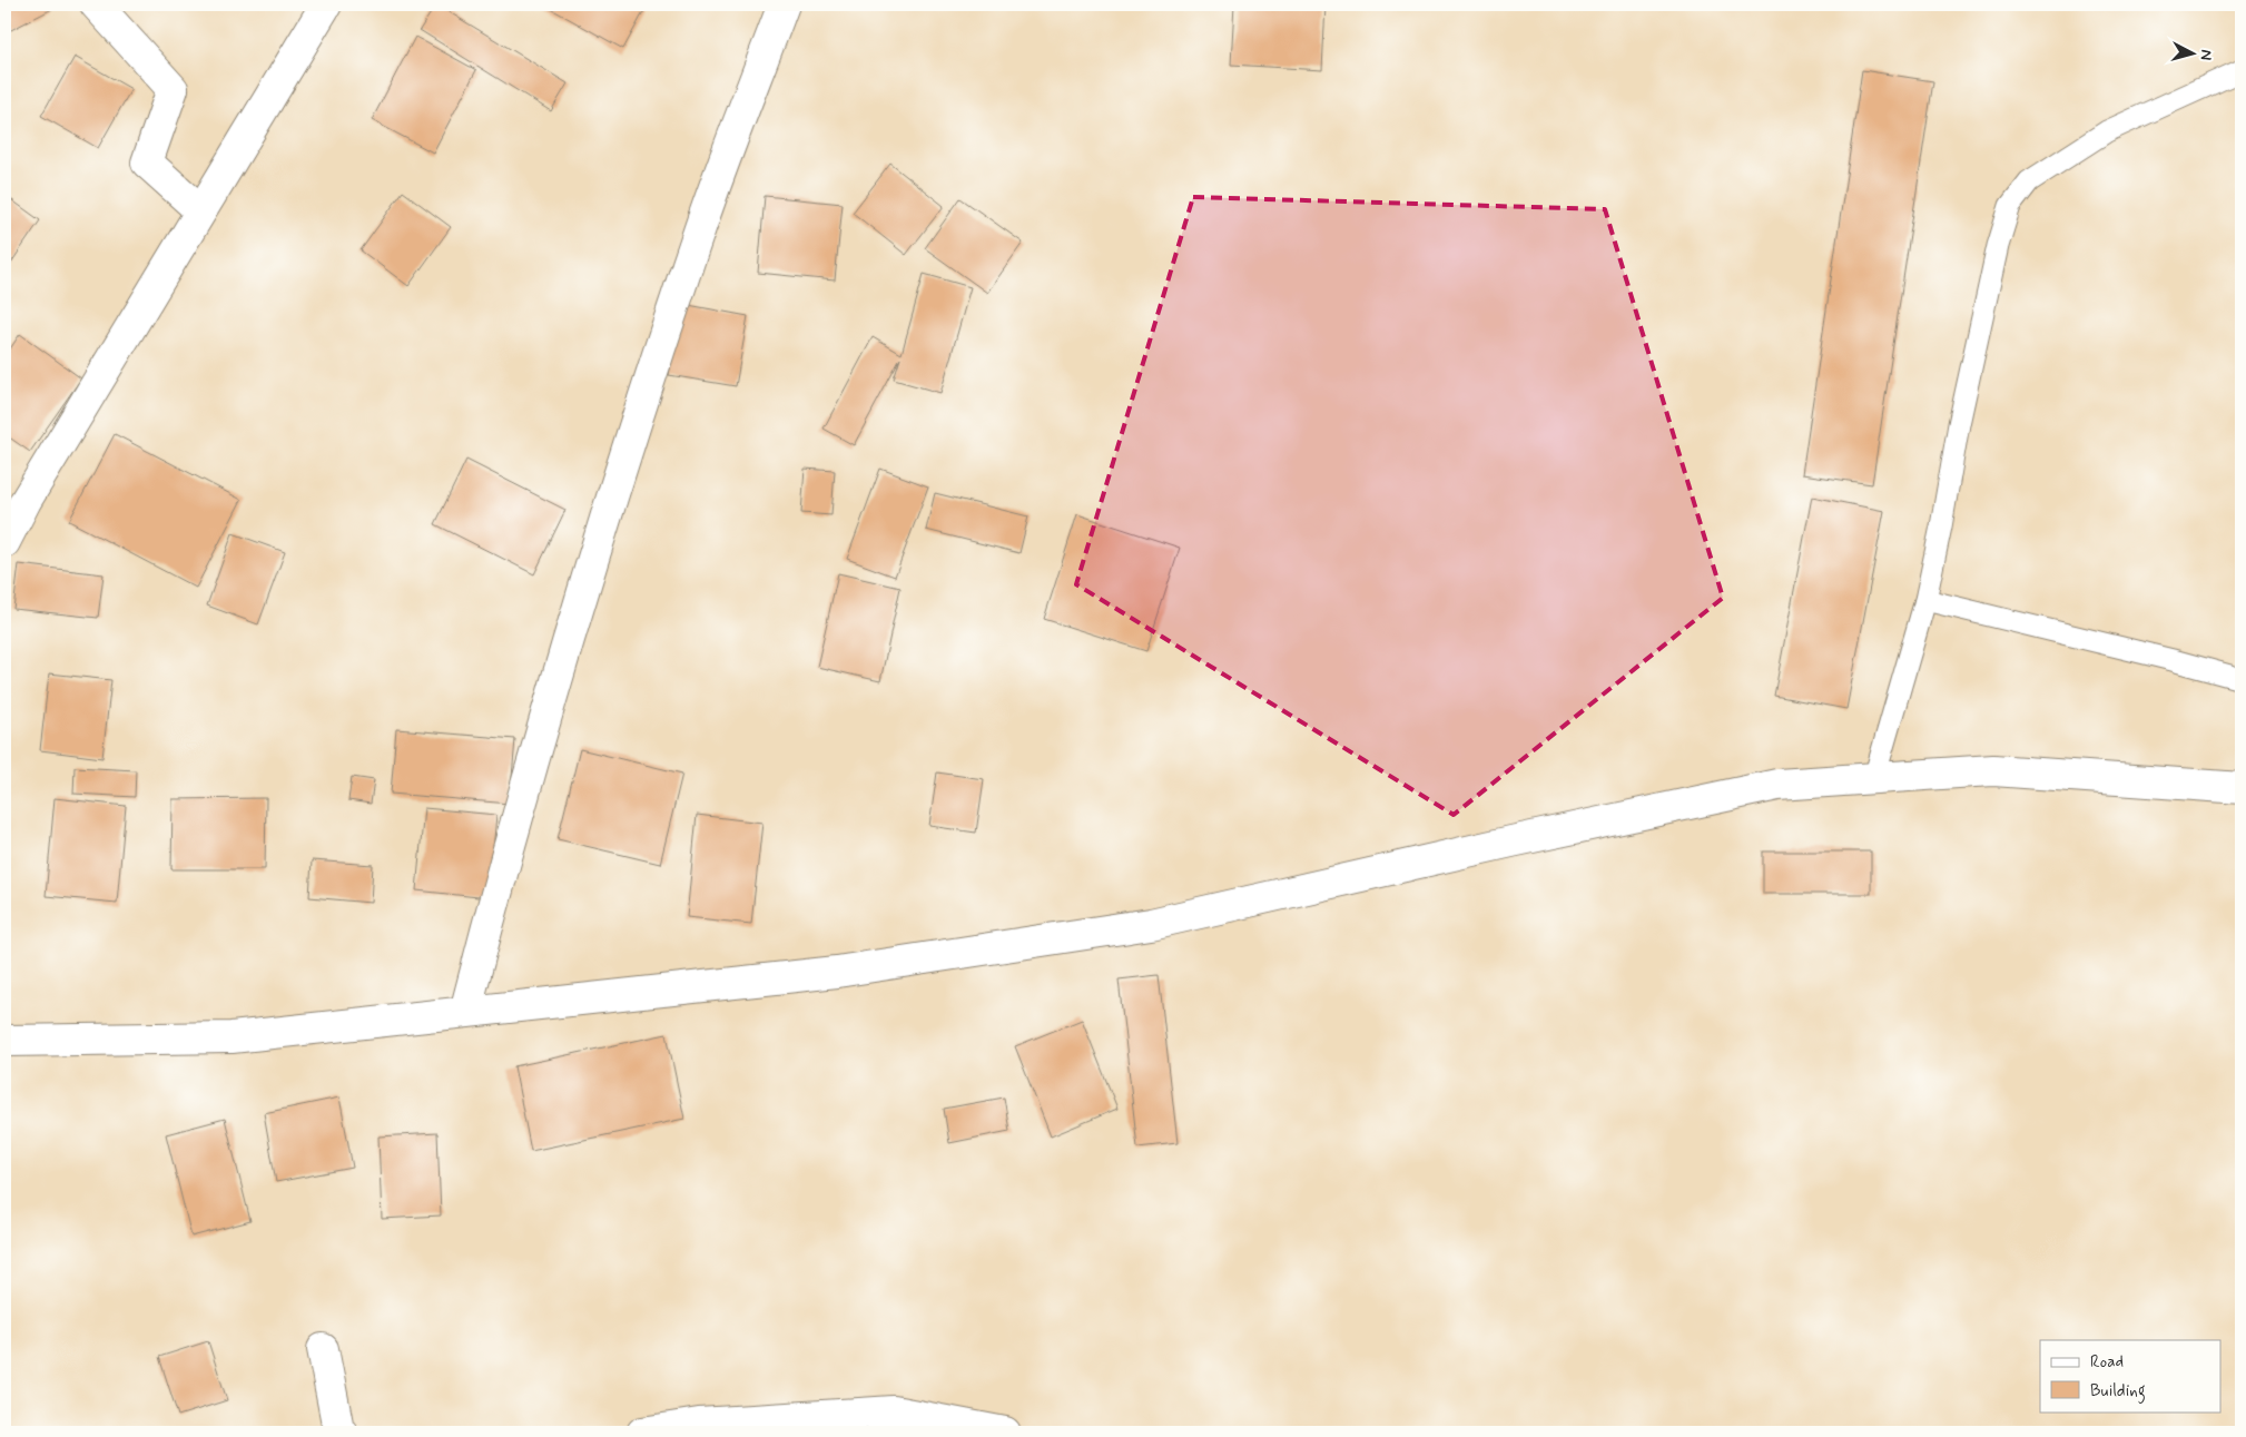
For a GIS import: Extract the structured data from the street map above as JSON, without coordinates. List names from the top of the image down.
{
  "legend": ["Road", "Building"],
  "north": "right"
}
